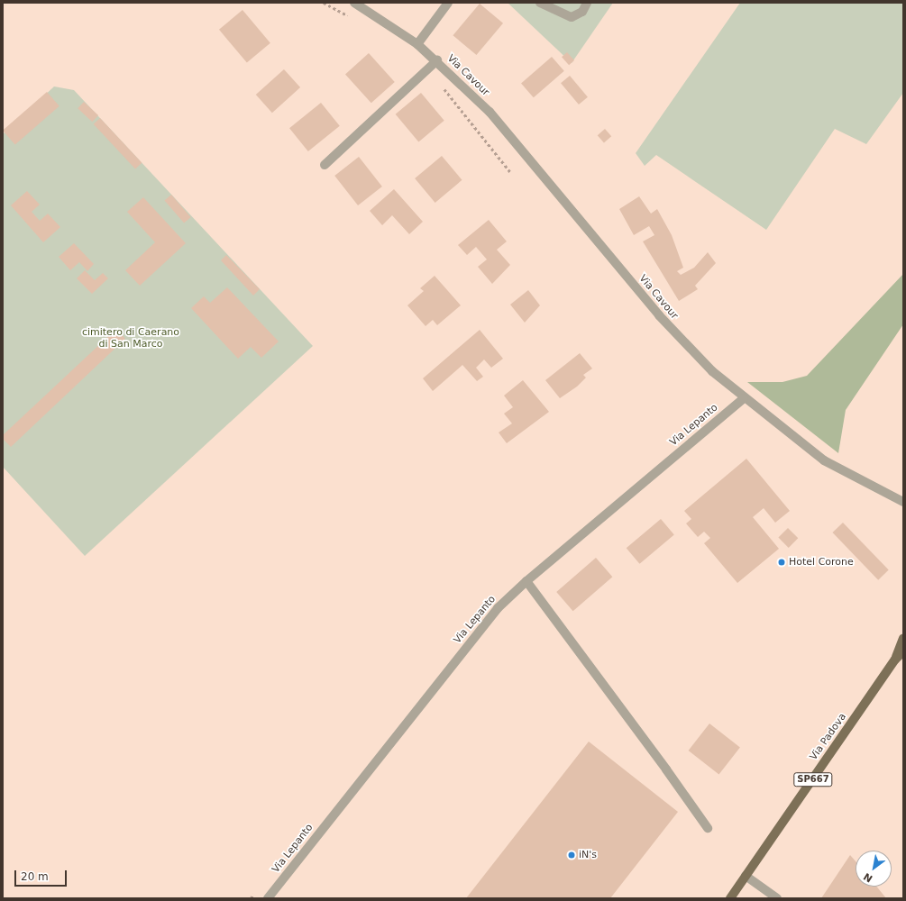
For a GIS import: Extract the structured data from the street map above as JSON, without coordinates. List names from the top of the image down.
{
  "streets": {
    "main road": ["Via Padova", "SP667"],
    "street": ["Via Cavour", "Via Lepanto"]
  },
  "crossings": [
    ["Via Cavour", "Via Lepanto"]
  ],
  "parks": ["cimitero di Caerano di San Marco"],
  "places": ["Hotel Corone", "iN's"],
  "scale_bar": "20 m",
  "north": "bottom left"
}
